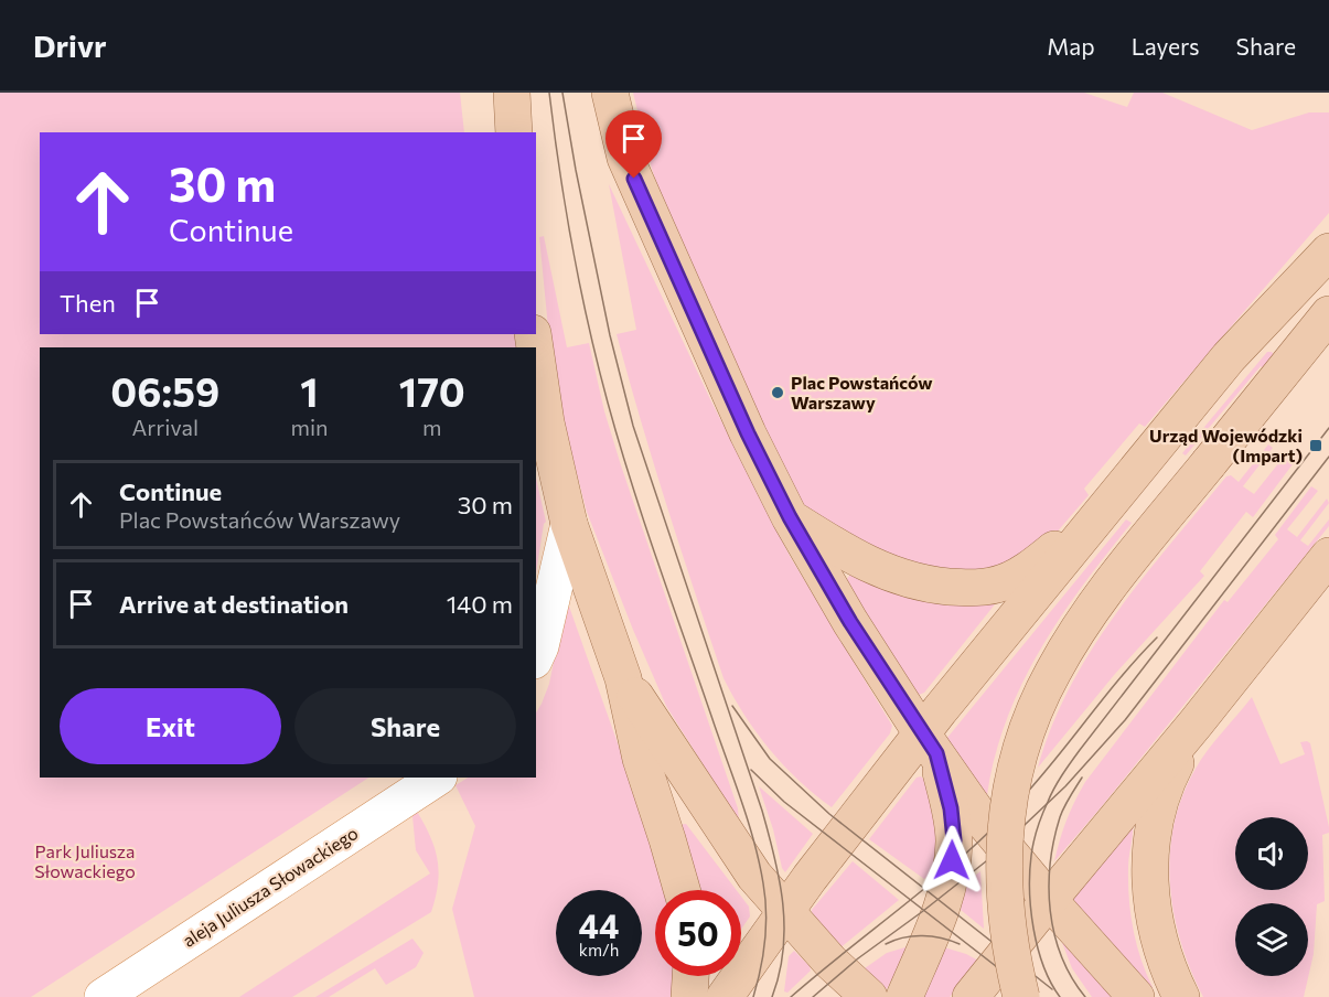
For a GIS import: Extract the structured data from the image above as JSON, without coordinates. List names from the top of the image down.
{
  "streets": {
    "street": ["aleja Juliusza Słowackiego"]
  },
  "parks": ["Park Juliusza Słowackiego"],
  "places": {
    "other": ["Plac Powstańców Warszawy"],
    "transit": ["Urząd Wojewódzki (Impart)"]
  },
  "page": {
    "header": "Drivr",
    "nav": ["Map", "Layers", "Share"],
    "turn": ["30 m", "Continue"],
    "then": "Then",
    "eta": [
      "06:59",
      "Arrival",
      "1",
      "min",
      "170",
      "m"
    ],
    "list": [
      {
        "name": "Continue",
        "note": "Plac Powstańców Warszawy",
        "value": "30 m"
      },
      {
        "name": "Arrive at destination",
        "value": "140 m"
      }
    ],
    "buttons": ["Exit", "Share"],
    "speed": "44 km/h",
    "limit": "50"
  }
}
